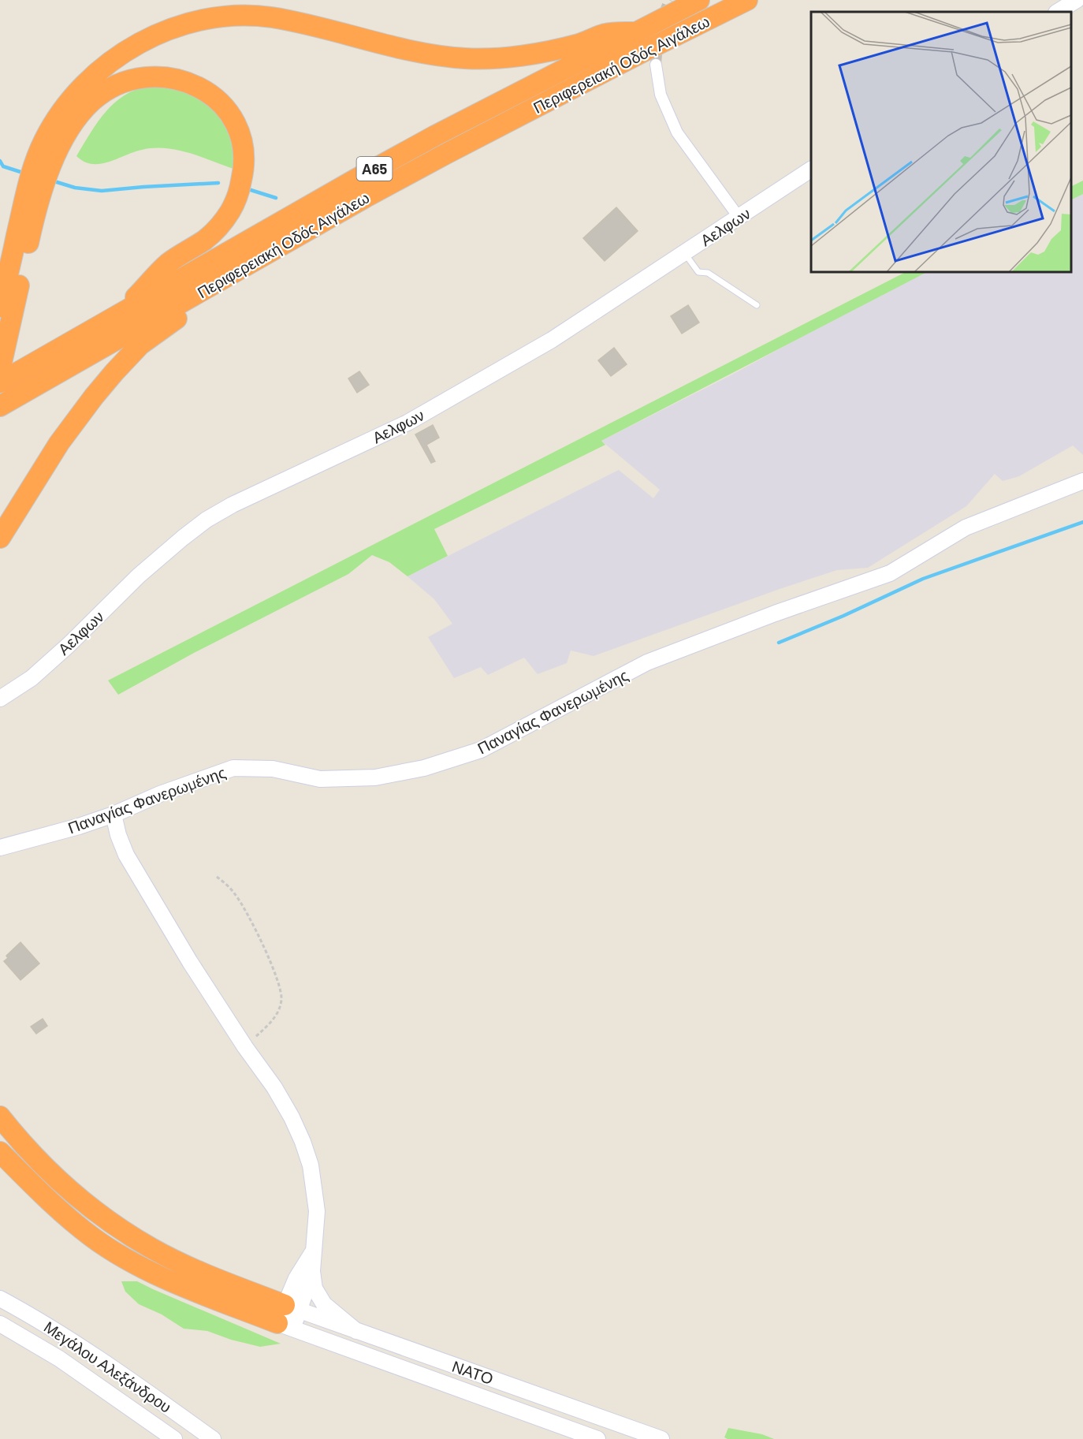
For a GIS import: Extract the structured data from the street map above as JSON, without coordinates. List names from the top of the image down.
{
  "streets": {
    "highway": ["Περιφερειακή Οδός Αιγάλεω", "Α65"],
    "main road": [
      "Αελφων",
      "Παναγίας Φανερωμένης",
      "Μεγάλου Αλεξάνδρου",
      "ΝΑΤΟ"
    ]
  }
}
